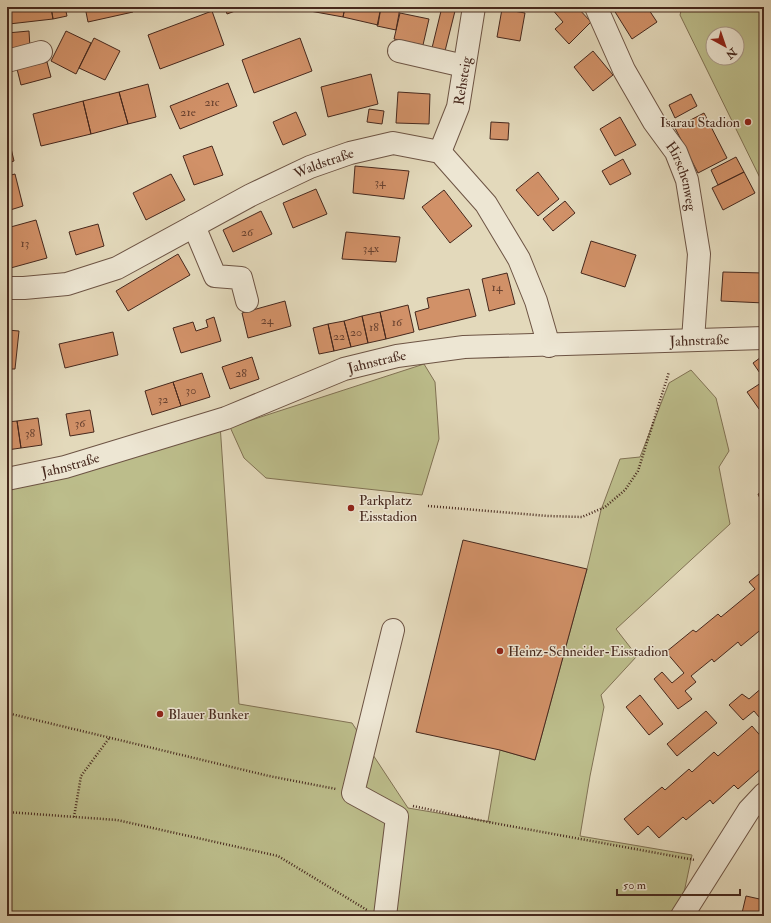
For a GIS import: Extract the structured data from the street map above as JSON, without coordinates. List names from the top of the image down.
{
  "streets": {
    "street": [
      "Rehsteig",
      "Waldstraße",
      "Hirschenweg",
      "Jahnstraße"
    ]
  },
  "crossings": [
    ["Rehsteig", "Waldstraße"],
    ["Hirschenweg", "Jahnstraße"]
  ],
  "places": [
    "Isarau Stadion",
    "Parkplatz Eisstadion",
    "Heinz-Schneider-Eisstadion",
    "Blauer Bunker"
  ],
  "house_numbers": [
    "21c",
    "21e",
    "34",
    "26",
    "13",
    "34x",
    "14",
    "24",
    "16",
    "18",
    "20",
    "22",
    "28",
    "30",
    "32",
    "36",
    "38"
  ],
  "scale_bar": "50 m",
  "north": "bottom right"
}
